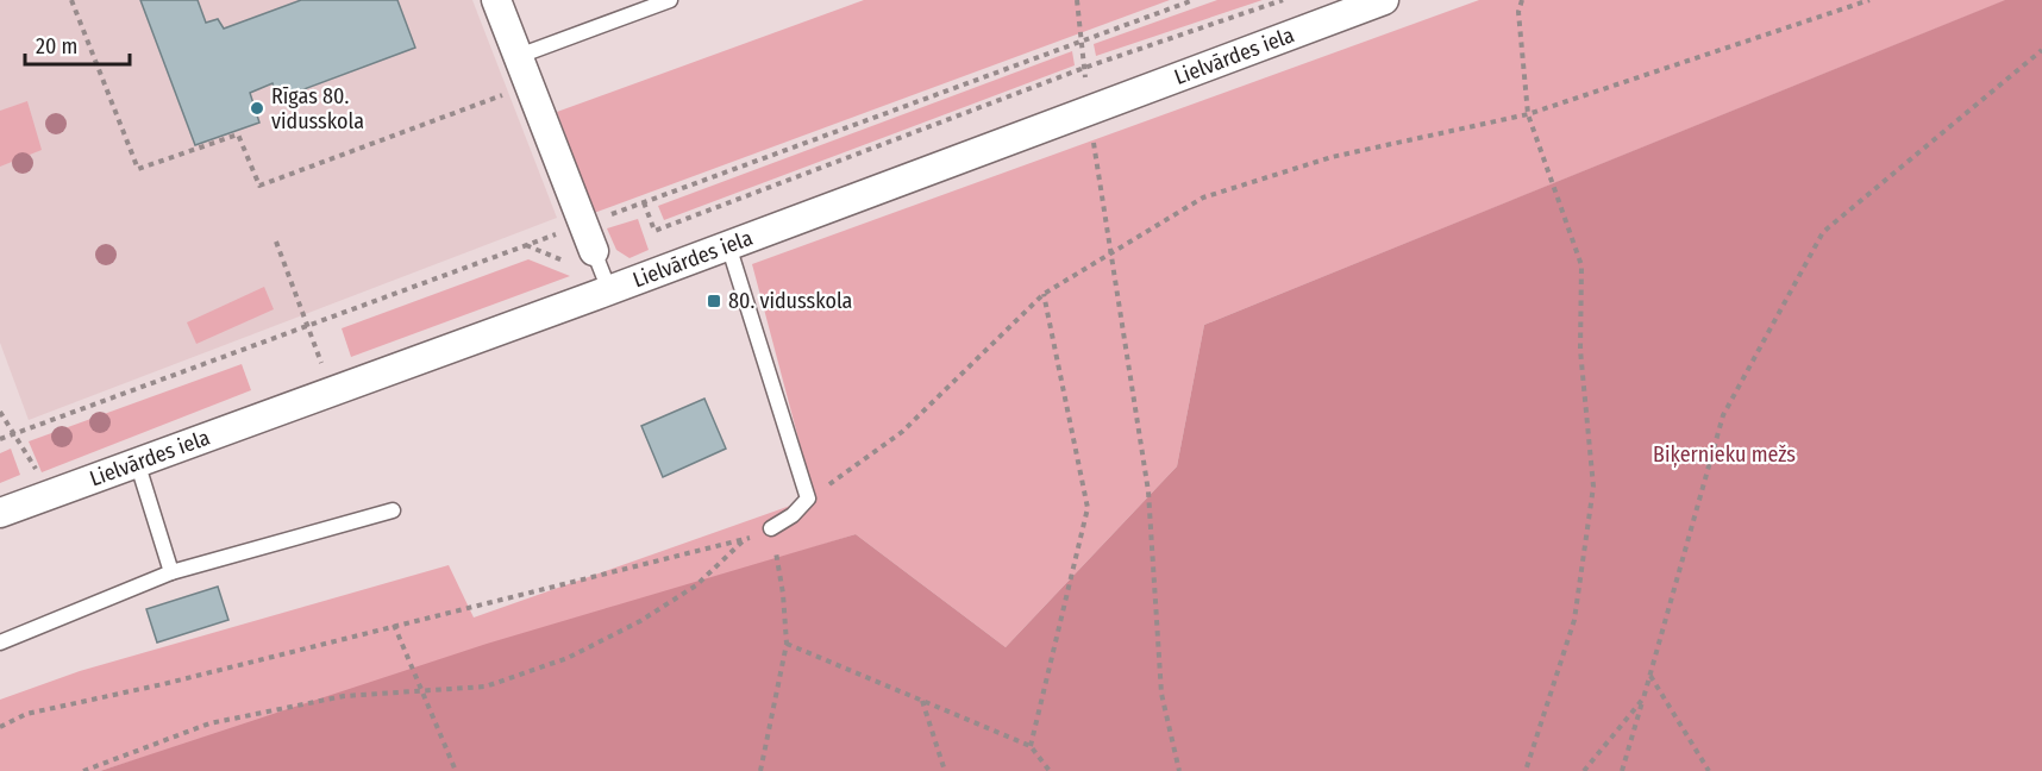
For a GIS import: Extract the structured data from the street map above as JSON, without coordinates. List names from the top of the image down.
{
  "streets": {
    "street": ["Lielvārdes iela"]
  },
  "parks": ["Biķernieku mežs"],
  "places": {
    "other": ["Rīgas 80. vidusskola"],
    "transit": ["80. vidusskola"]
  },
  "scale_bar": "20 m"
}
